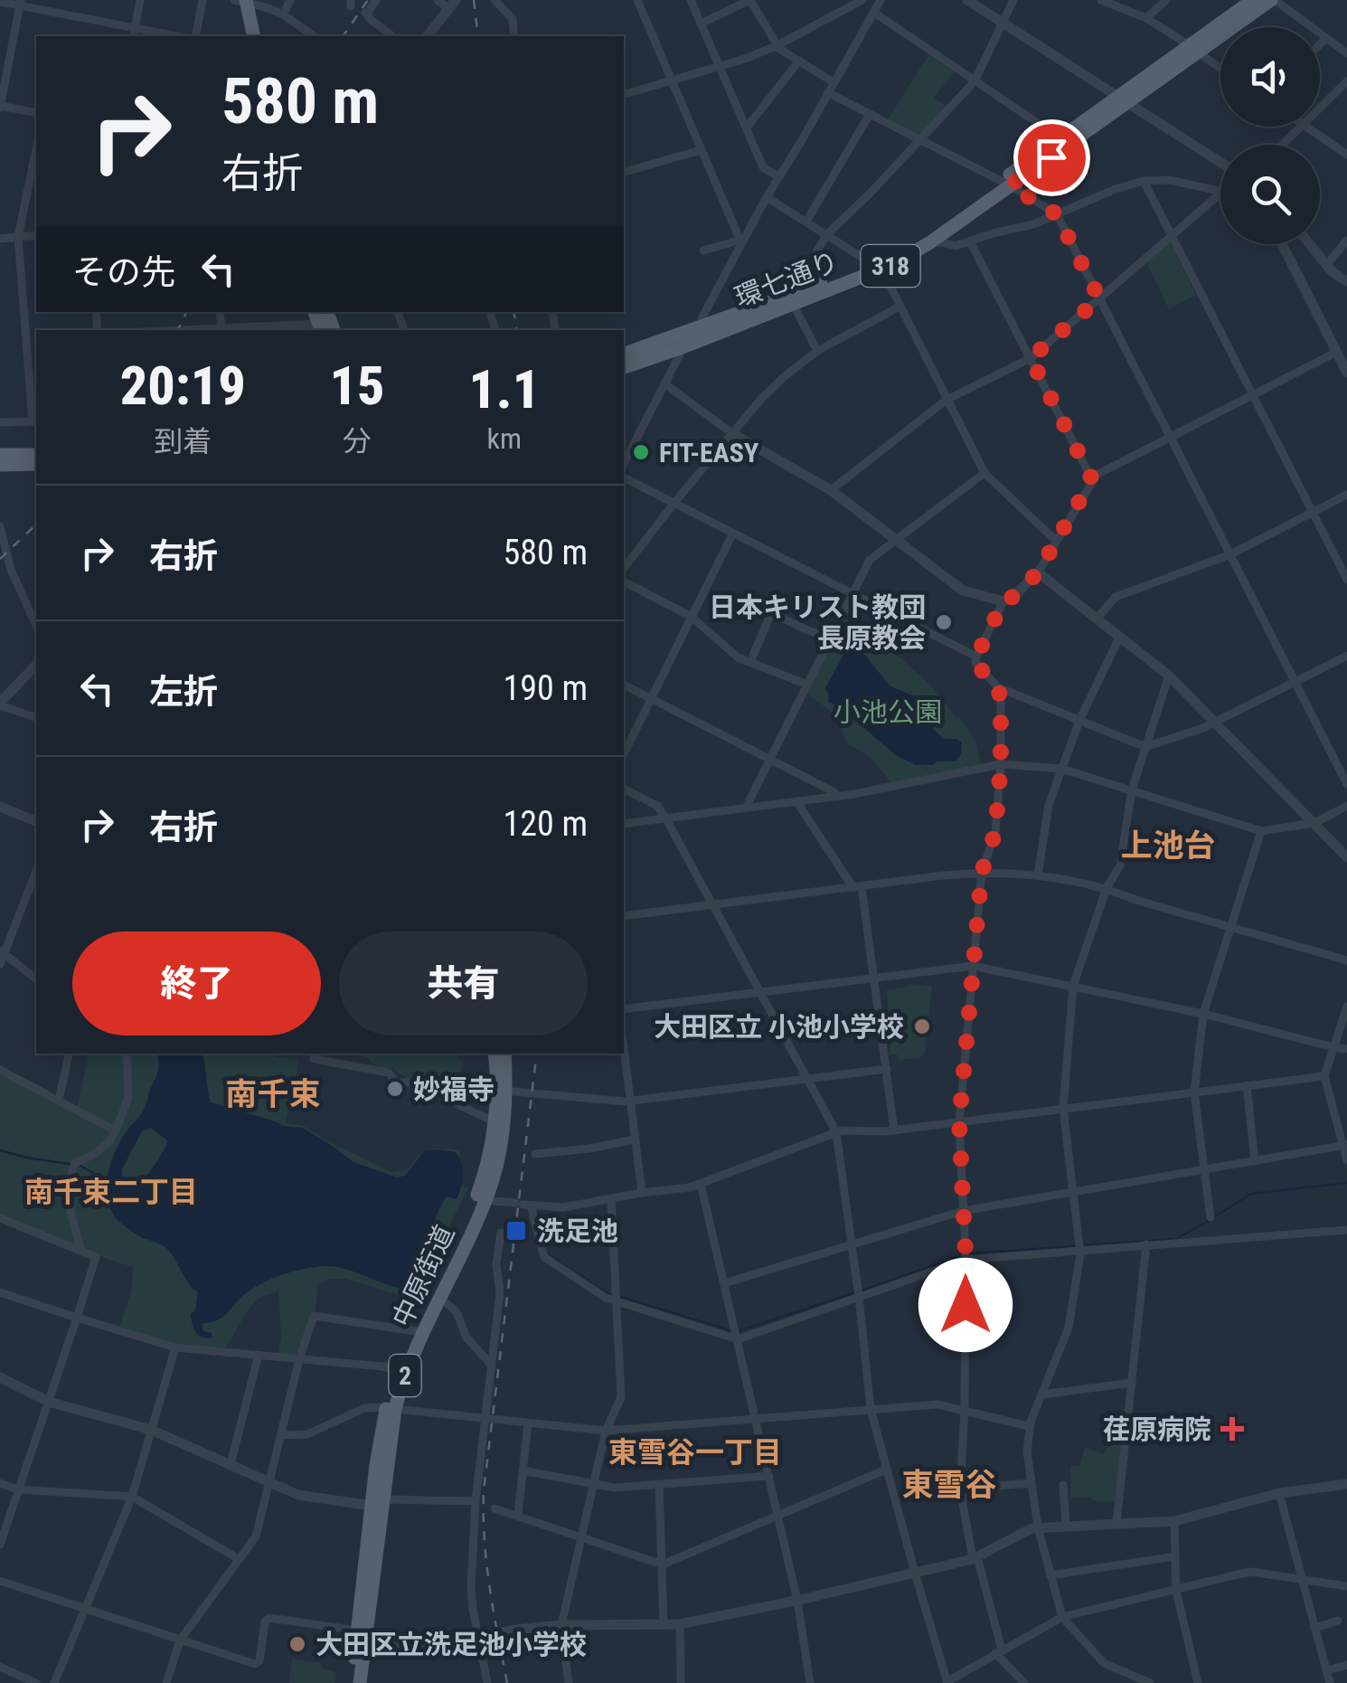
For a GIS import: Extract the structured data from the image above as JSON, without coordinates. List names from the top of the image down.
{
  "streets": {
    "main road": [
      "318",
      "環七通り",
      "中原街道",
      "2"
    ]
  },
  "districts": [
    "上池台",
    "南千束",
    "南千束二丁目",
    "東雪谷一丁目",
    "東雪谷"
  ],
  "parks": ["小池公園"],
  "places": {
    "other": [
      "FIT-EASY",
      "日本キリスト教団 長原教会",
      "大田区立 小池小学校",
      "妙福寺",
      "大田区立洗足池小学校"
    ],
    "transit": ["洗足池"],
    "health": ["荏原病院"]
  },
  "page": {
    "turn": ["580 m", "右折"],
    "then": "その先",
    "eta": [
      "20:19",
      "到着",
      "15",
      "分",
      "1.1",
      "km"
    ],
    "list": [
      {
        "name": "右折",
        "value": "580 m"
      },
      {
        "name": "左折",
        "value": "190 m"
      },
      {
        "name": "右折",
        "value": "120 m"
      }
    ],
    "buttons": ["終了", "共有"]
  }
}
